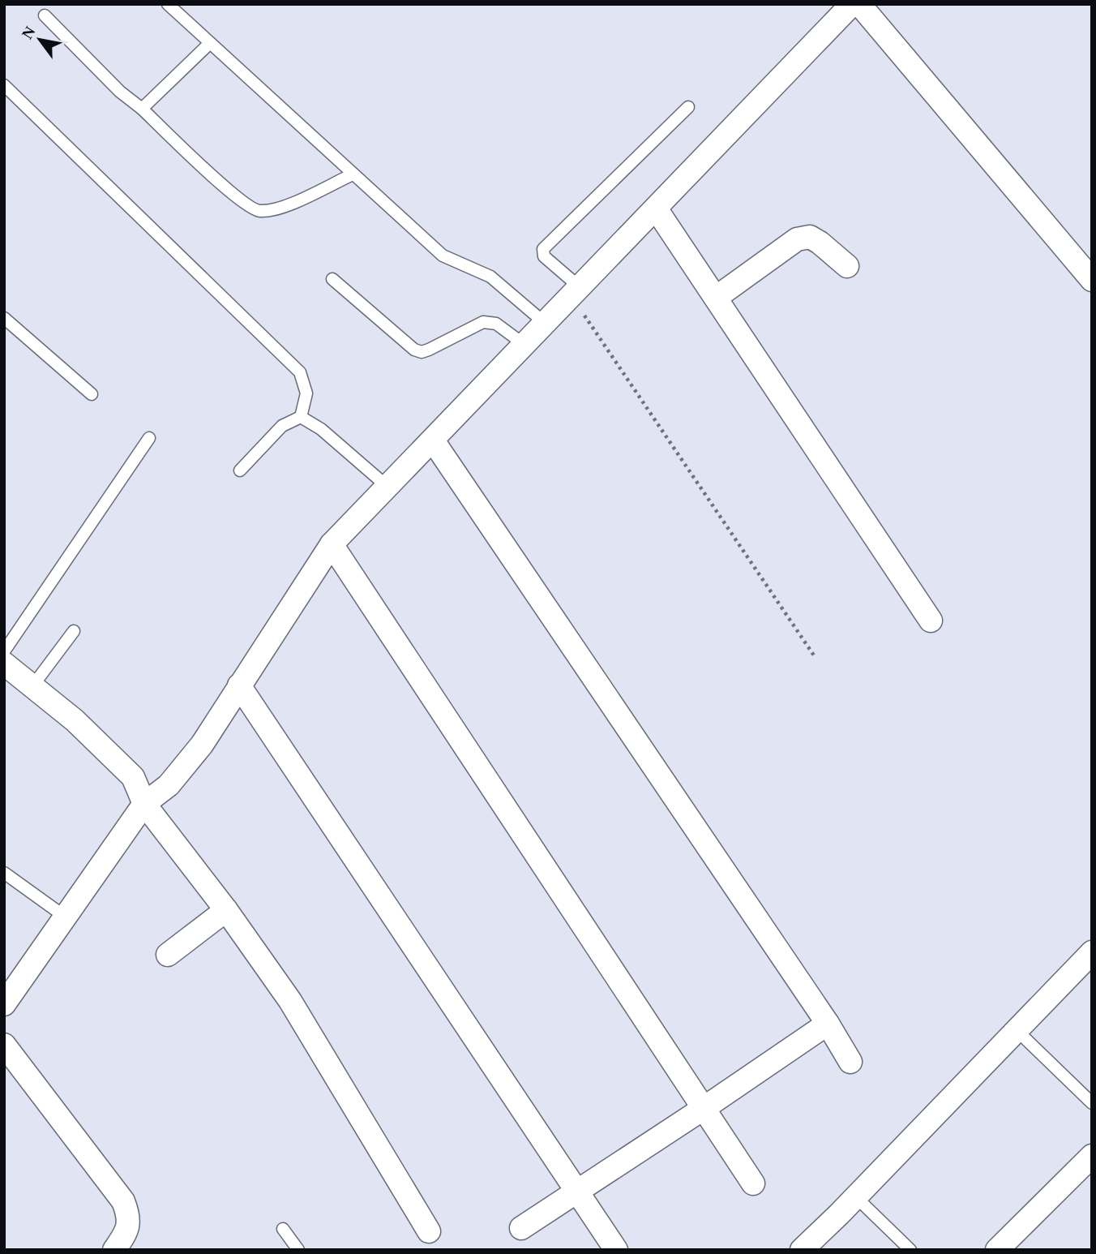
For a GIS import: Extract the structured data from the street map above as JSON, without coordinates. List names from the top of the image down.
{
  "north": "top left"
}
